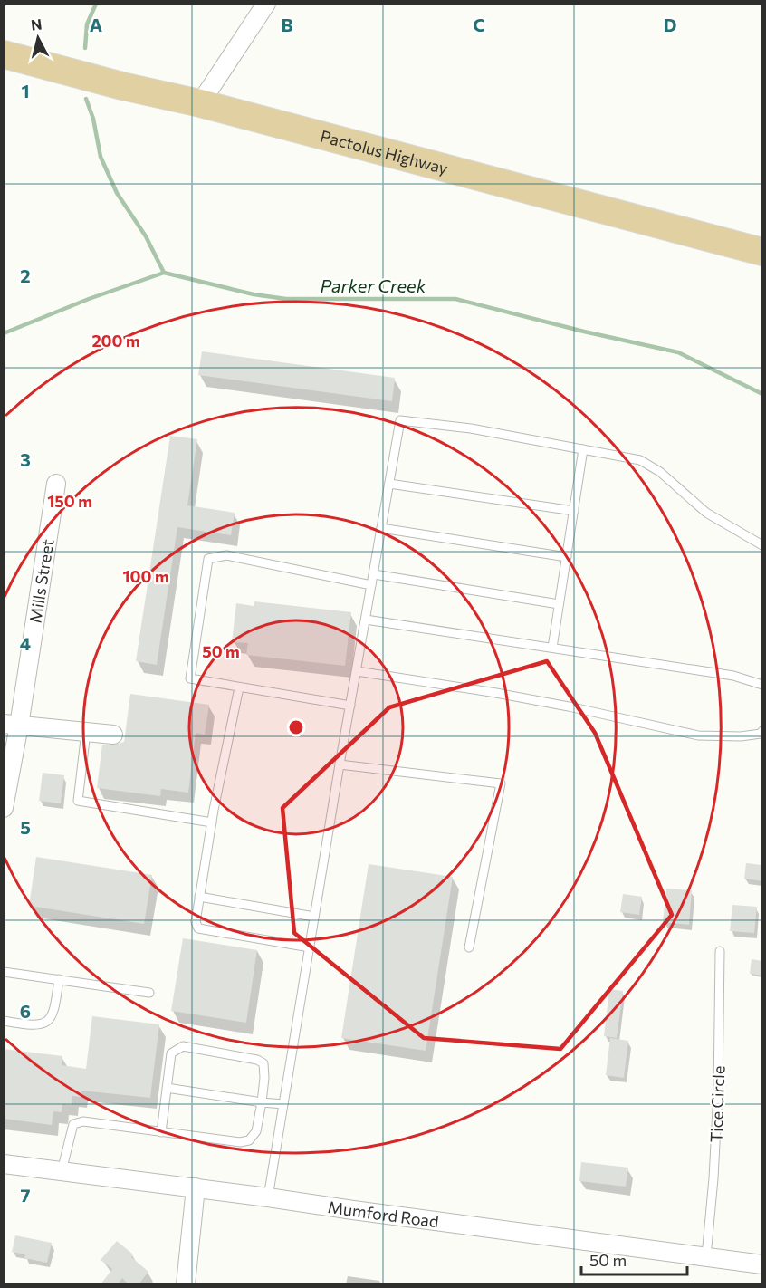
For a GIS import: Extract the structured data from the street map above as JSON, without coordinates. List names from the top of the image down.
{
  "streets": {
    "main road": ["Pactolus Highway"],
    "street": ["Mills Street", "Mumford Road"],
    "lane": ["Tice Circle"]
  },
  "crossings": [
    ["Tice Circle", "Mumford Road"]
  ],
  "water": ["Parker Creek"],
  "scale_bar": "50 m",
  "north": "top",
  "grid": {
    "columns": [
      "A",
      "B",
      "C",
      "D"
    ],
    "rows": [
      "1",
      "2",
      "3",
      "4",
      "5",
      "6",
      "7"
    ]
  },
  "rings": [
    "200 m",
    "150 m",
    "100 m",
    "50 m"
  ]
}
